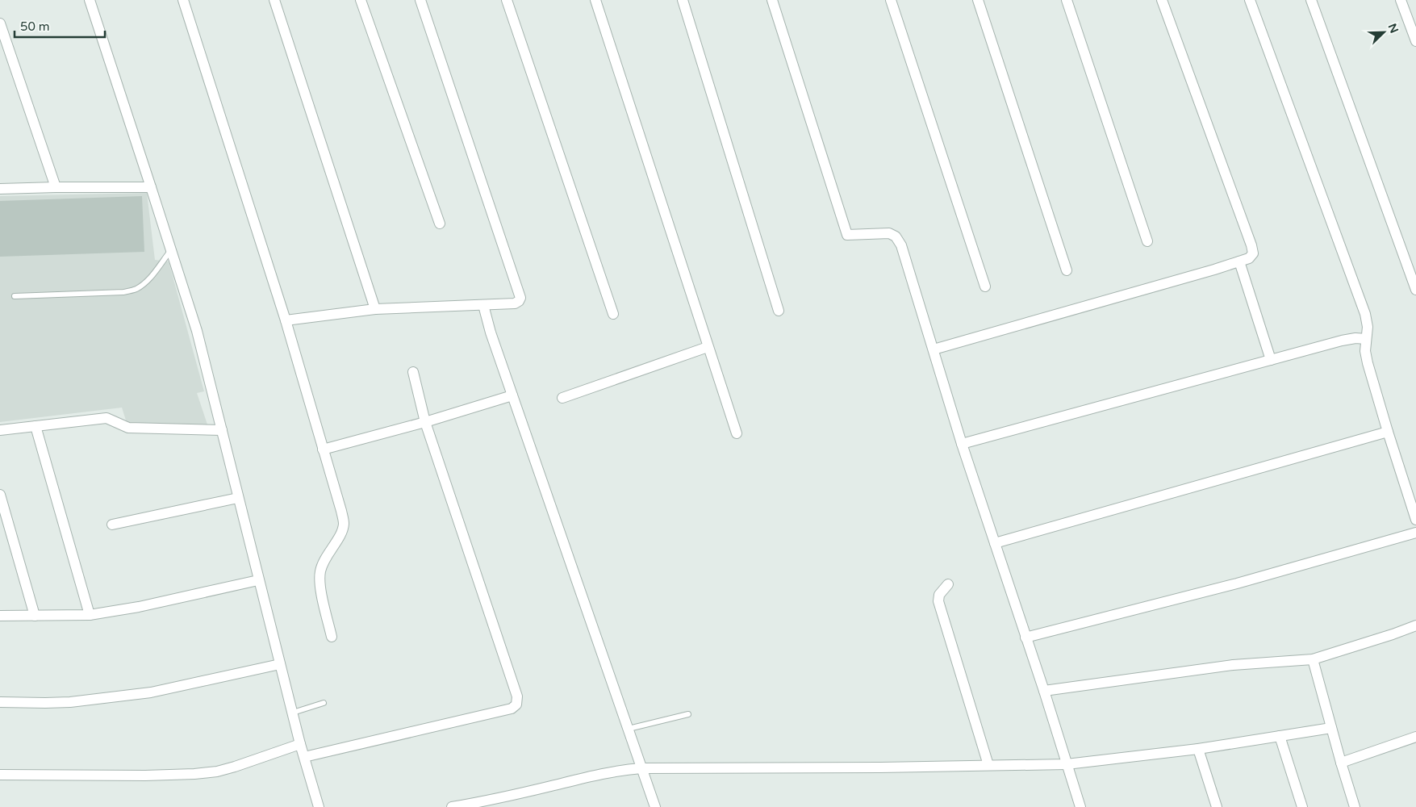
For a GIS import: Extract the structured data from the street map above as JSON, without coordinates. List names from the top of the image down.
{
  "scale_bar": "50 m",
  "north": "top right"
}
